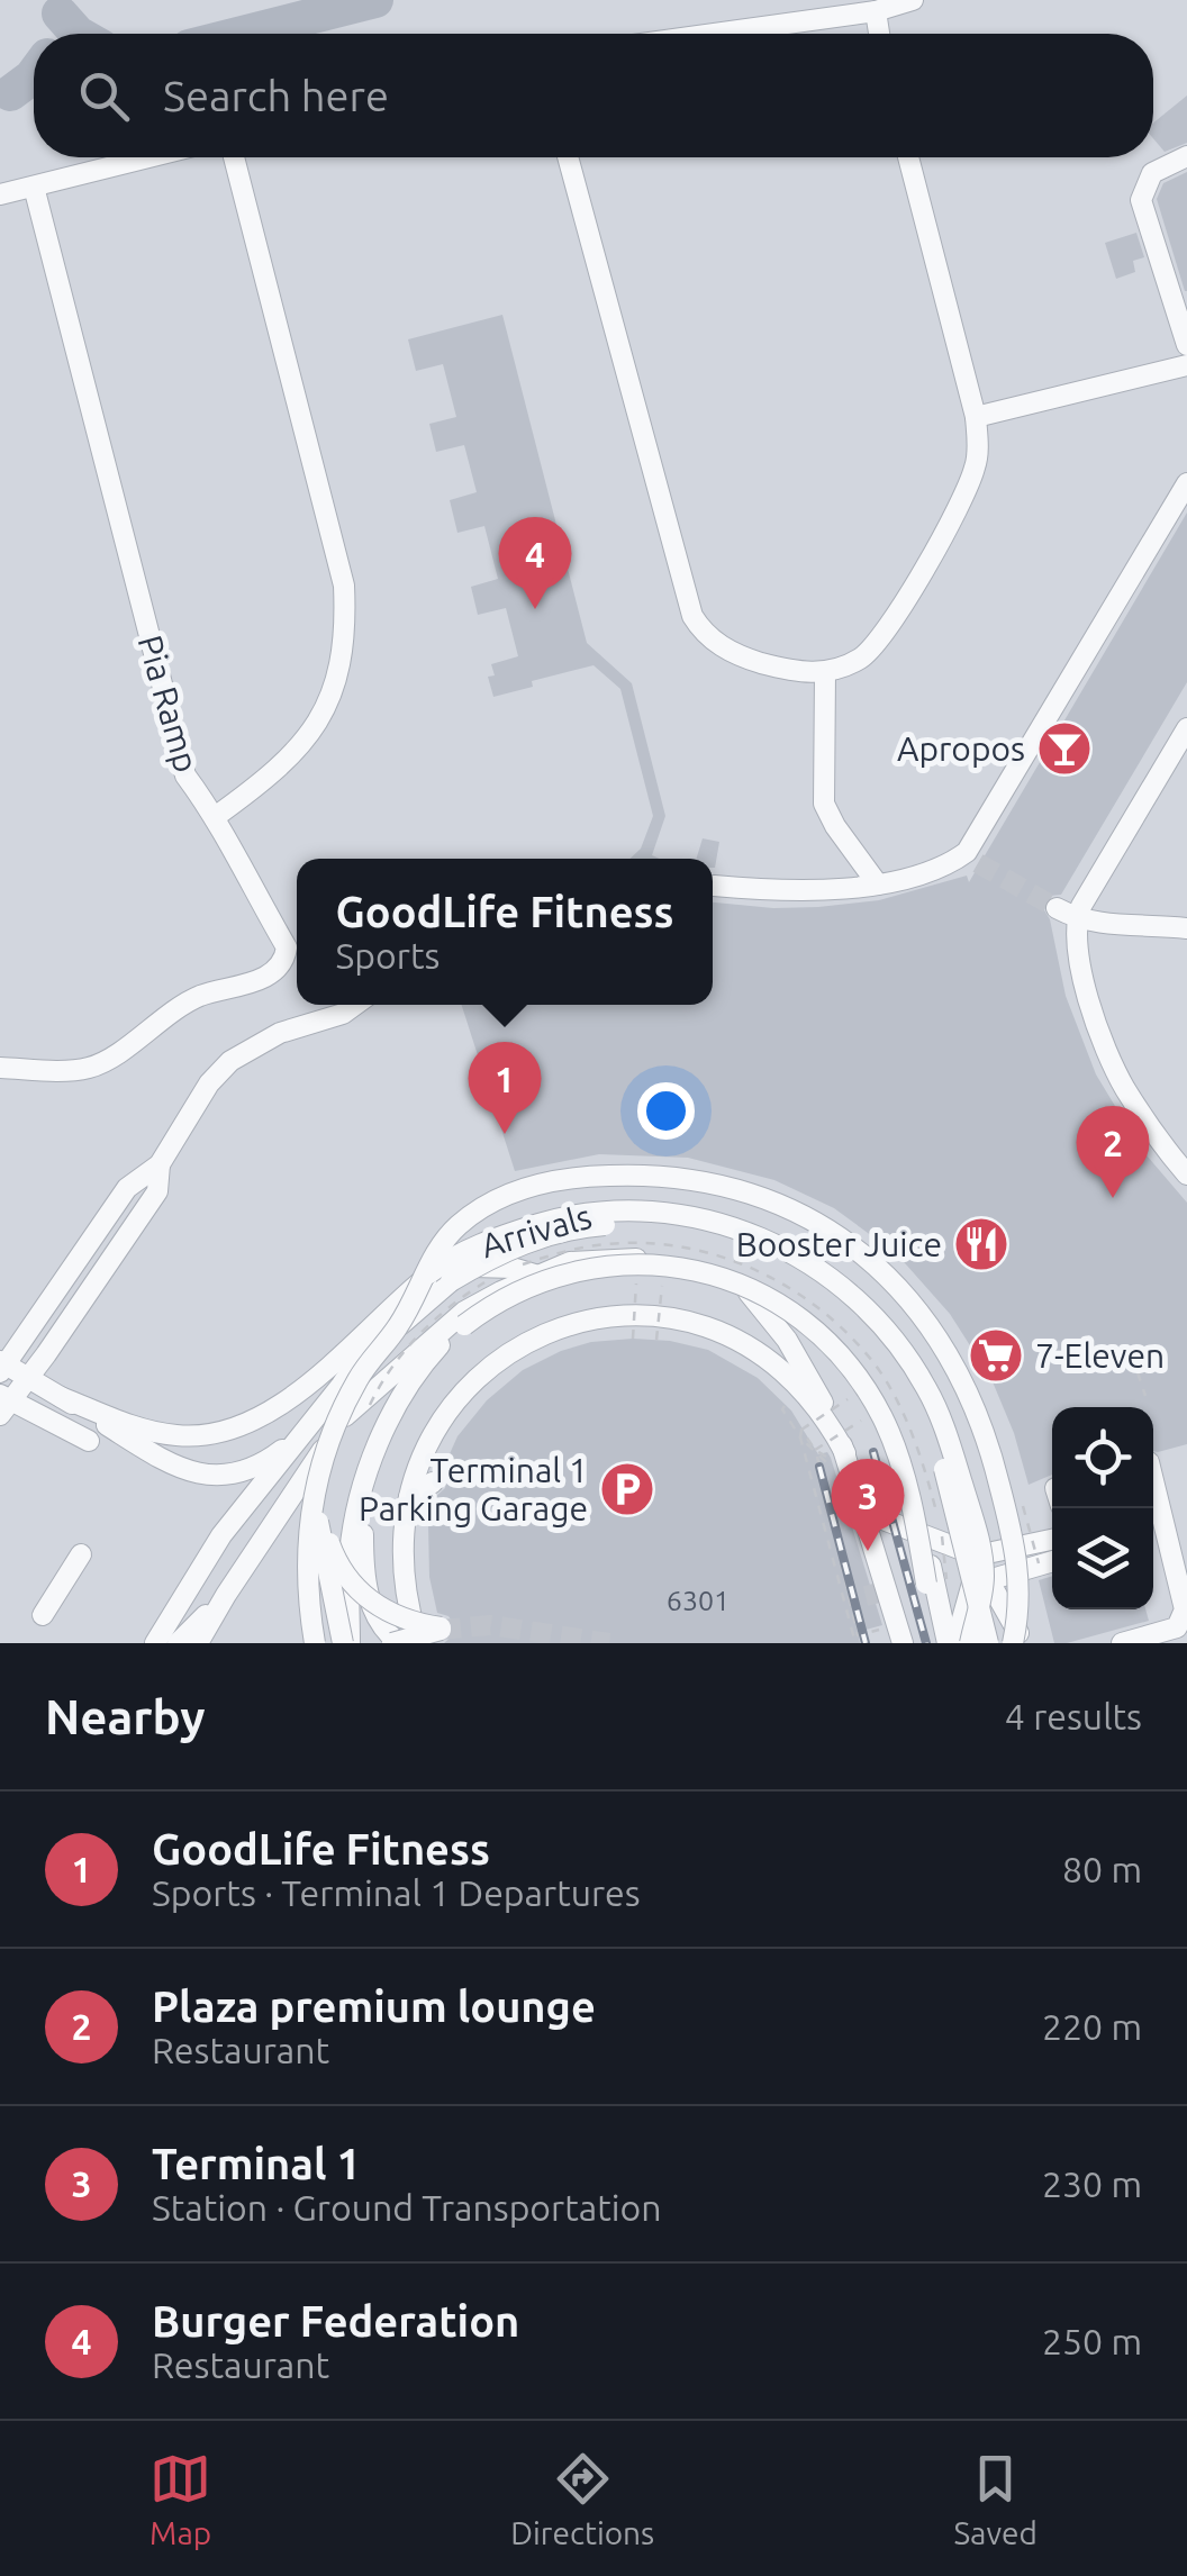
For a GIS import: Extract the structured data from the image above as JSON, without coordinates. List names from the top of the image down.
{
  "streets": {
    "street": ["Pia Ramp", "Arrivals"]
  },
  "places": {
    "bar": ["Apropos"],
    "restaurant": ["Booster Juice"],
    "supermarket": ["7-Eleven"],
    "parking": ["Terminal 1 Parking Garage"]
  },
  "house_numbers": ["6301"],
  "page": {
    "search": "Search here",
    "pins": [
      "4",
      "1",
      "2",
      "3"
    ],
    "popup": ["GoodLife Fitness", "Sports"],
    "heading": ["Nearby", "4 results"],
    "list": [
      {
        "mark": "1",
        "name": "GoodLife Fitness",
        "note": "Sports · Terminal 1 Departures",
        "value": "80 m"
      },
      {
        "mark": "2",
        "name": "Plaza premium lounge",
        "note": "Restaurant",
        "value": "220 m"
      },
      {
        "mark": "3",
        "name": "Terminal 1",
        "note": "Station · Ground Transportation",
        "value": "230 m"
      },
      {
        "mark": "4",
        "name": "Burger Federation",
        "note": "Restaurant",
        "value": "250 m"
      }
    ],
    "nav": ["Map", "Directions", "Saved"]
  }
}
